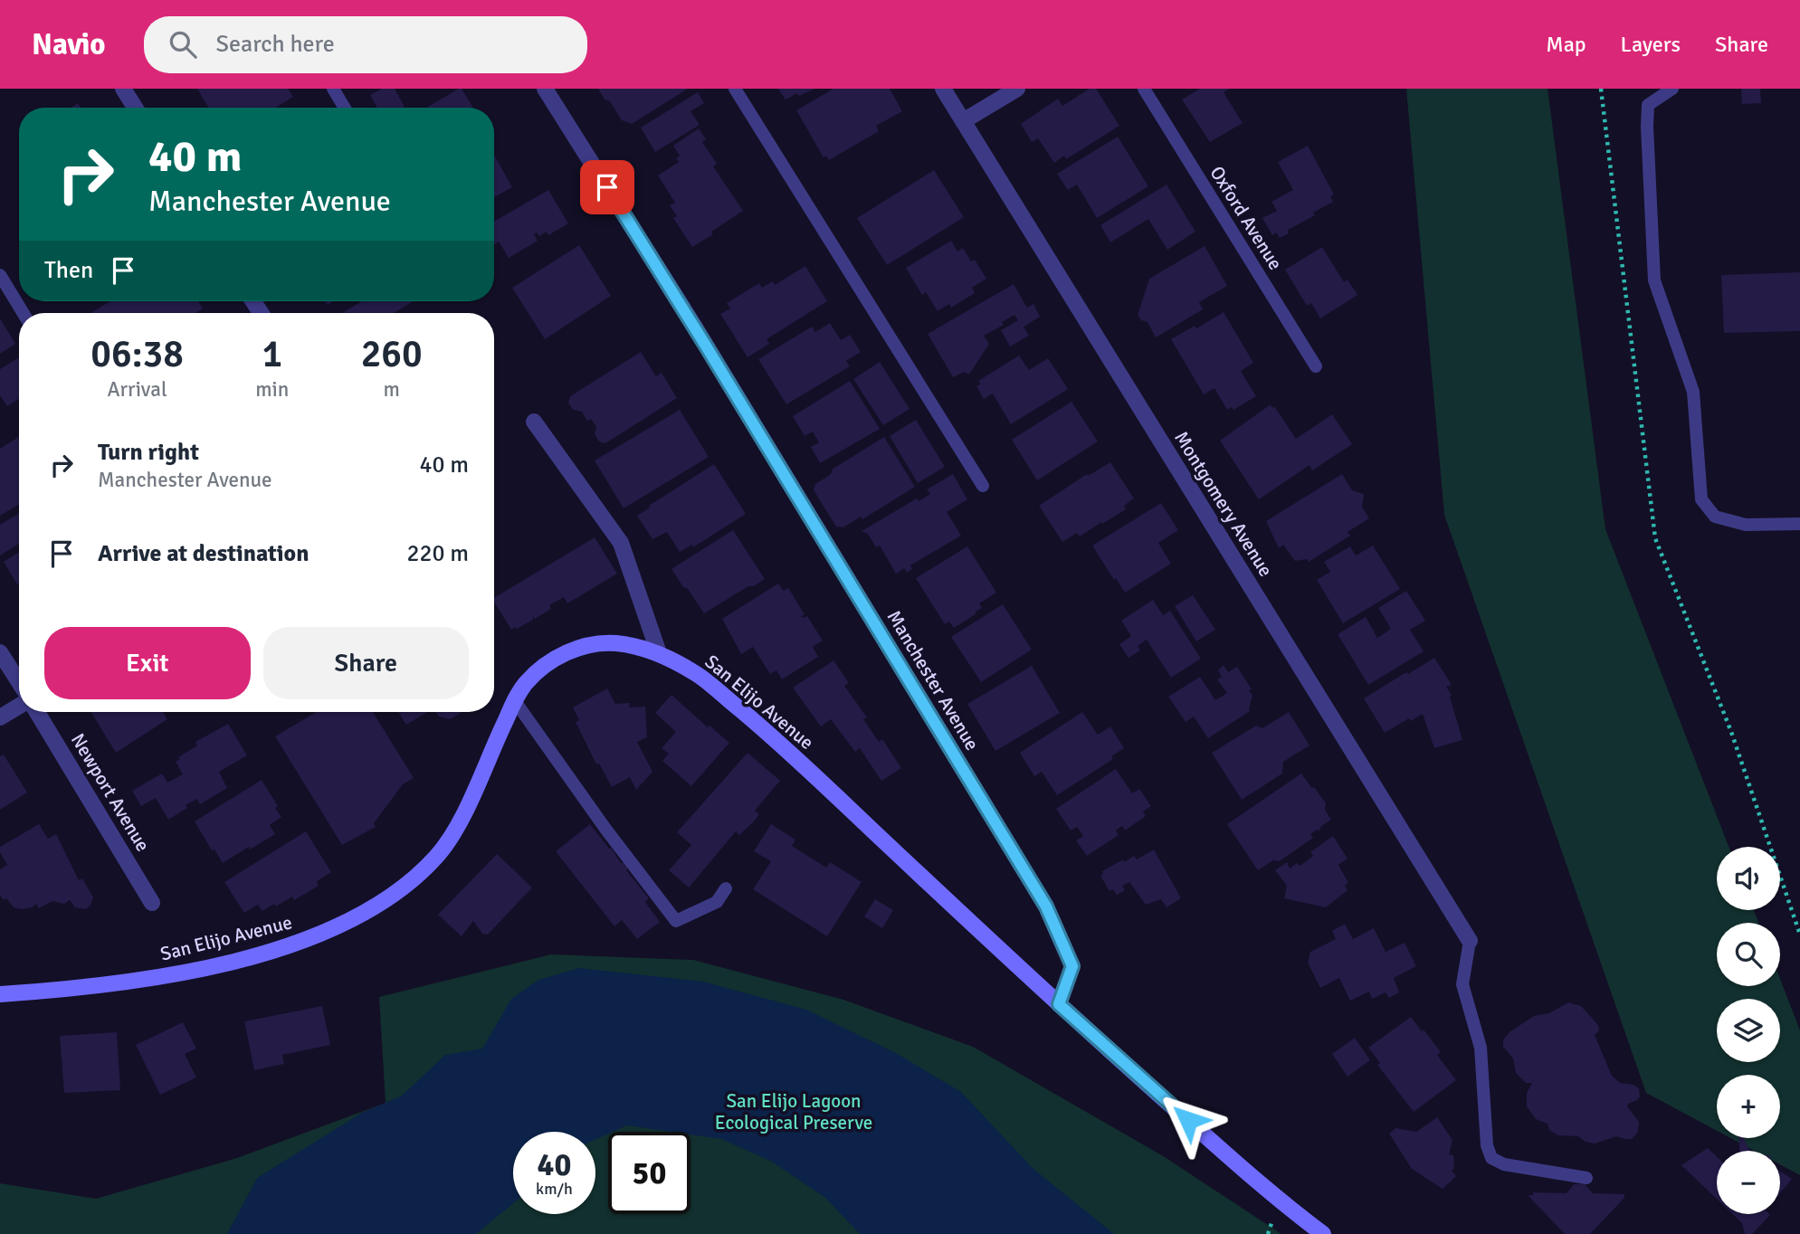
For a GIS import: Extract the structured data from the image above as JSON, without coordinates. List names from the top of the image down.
{
  "streets": {
    "main road": ["San Elijo Avenue"],
    "street": ["Montgomery Avenue", "Manchester Avenue", "Newport Avenue"],
    "lane": ["Oxford Avenue"]
  },
  "crossings": [
    ["Manchester Avenue", "San Elijo Avenue"]
  ],
  "parks": ["San Elijo Lagoon Ecological Preserve"],
  "page": {
    "header": "Navio",
    "search": "Search here",
    "nav": ["Map", "Layers", "Share"],
    "turn": ["40 m", "Manchester Avenue"],
    "then": "Then",
    "eta": [
      "06:38",
      "Arrival",
      "1",
      "min",
      "260",
      "m"
    ],
    "list": [
      {
        "name": "Turn right",
        "note": "Manchester Avenue",
        "value": "40 m"
      },
      {
        "name": "Arrive at destination",
        "value": "220 m"
      }
    ],
    "buttons": ["Exit", "Share"],
    "map_buttons": ["+", "−"],
    "speed": "40 km/h",
    "limit": "50"
  }
}
